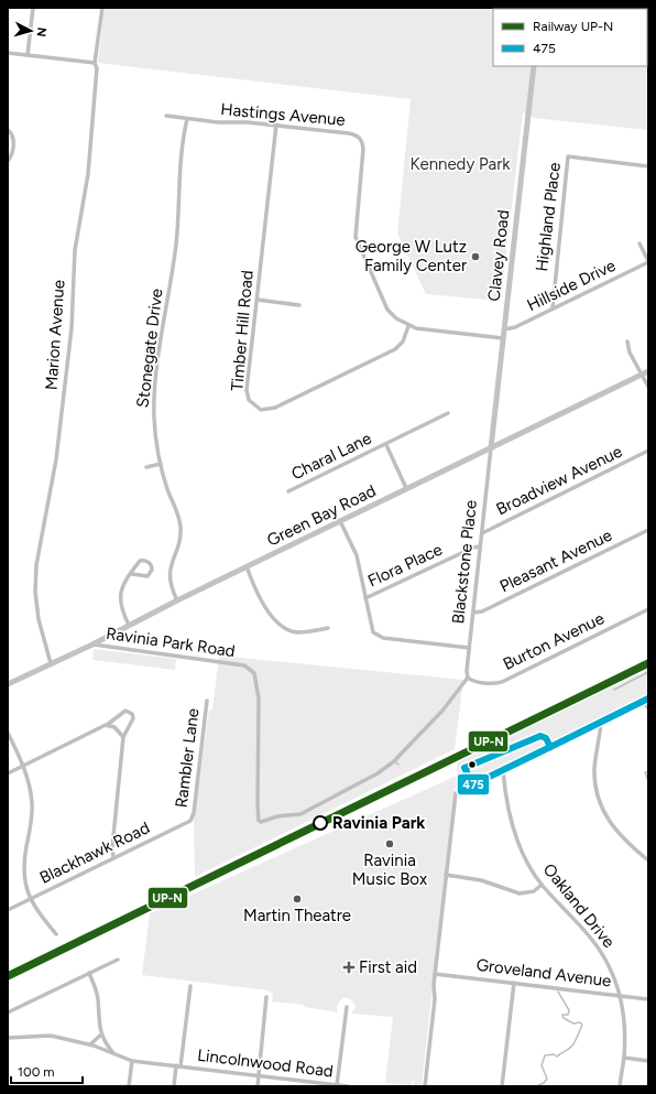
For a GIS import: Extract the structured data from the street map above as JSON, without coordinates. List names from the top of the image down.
{
  "streets": {
    "main road": ["Clavey Road", "Green Bay Road"],
    "street": [
      "Hastings Avenue",
      "Highland Place",
      "Hillside Drive",
      "Timber Hill Road",
      "Marion Avenue",
      "Stonegate Drive",
      "Charal Lane",
      "Broadview Avenue",
      "Pleasant Avenue",
      "Blackstone Place",
      "Flora Place",
      "Burton Avenue",
      "Ravinia Park Road",
      "Rambler Lane",
      "Blackhawk Road",
      "Oakland Drive",
      "Groveland Avenue",
      "Lincolnwood Road"
    ]
  },
  "crossings": [
    ["Hastings Avenue", "Clavey Road"],
    ["Hastings Avenue", "Timber Hill Road"],
    ["Hastings Avenue", "Stonegate Drive"],
    ["Highland Place", "Hillside Drive"],
    ["Clavey Road", "Hillside Drive"],
    ["Clavey Road", "Green Bay Road"],
    ["Clavey Road", "Blackstone Place"],
    ["Marion Avenue", "Green Bay Road"],
    ["Stonegate Drive", "Green Bay Road"],
    ["Charal Lane", "Green Bay Road"],
    ["Broadview Avenue", "Blackstone Place"],
    ["Green Bay Road", "Blackstone Place"],
    ["Green Bay Road", "Ravinia Park Road"],
    ["Pleasant Avenue", "Blackstone Place"],
    ["Blackstone Place", "Flora Place"],
    ["Blackstone Place", "Burton Avenue"],
    ["Blackstone Place", "Ravinia Park Road"],
    ["Burton Avenue", "Ravinia Park Road"],
    ["Rambler Lane", "Blackhawk Road"],
    ["Oakland Drive", "Groveland Avenue"]
  ],
  "parks": ["Kennedy Park"],
  "places": {
    "other": [
      "George W Lutz Family Center",
      "Ravinia Park",
      "Ravinia Music Box",
      "Martin Theatre"
    ],
    "health": ["First aid"]
  },
  "lines": ["rail line UP-N", "transit line 475"],
  "legend": ["Railway UP-N", "475"],
  "scale_bar": "100 m",
  "north": "right"
}
